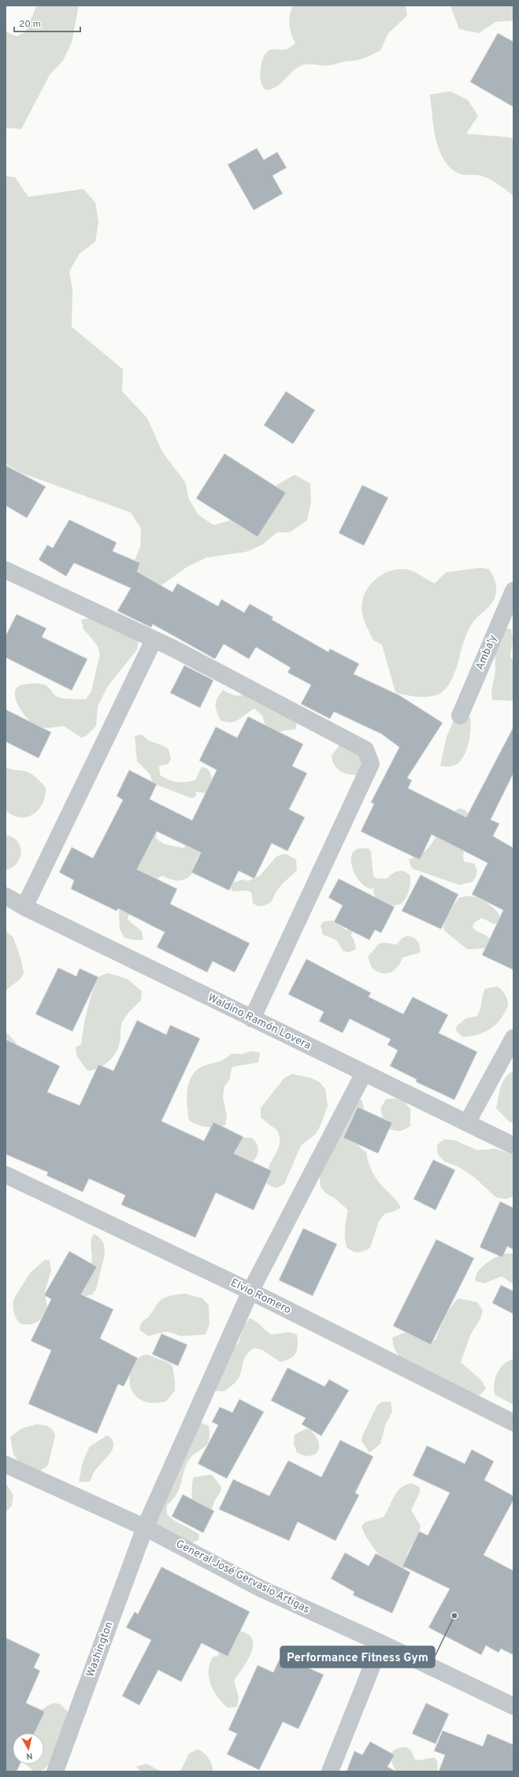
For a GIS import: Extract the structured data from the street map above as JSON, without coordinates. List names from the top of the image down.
{
  "streets": {
    "street": [
      "Amba'y",
      "Waldino Ramón Lovera",
      "Elvio Romero",
      "General José Gervasio Artigas",
      "Washington"
    ]
  },
  "crossings": [
    ["Waldino Ramón Lovera", "Washington"],
    ["Elvio Romero", "Washington"],
    ["General José Gervasio Artigas", "Washington"]
  ],
  "places": ["Performance Fitness Gym"],
  "scale_bar": "20 m",
  "north": "bottom"
}
